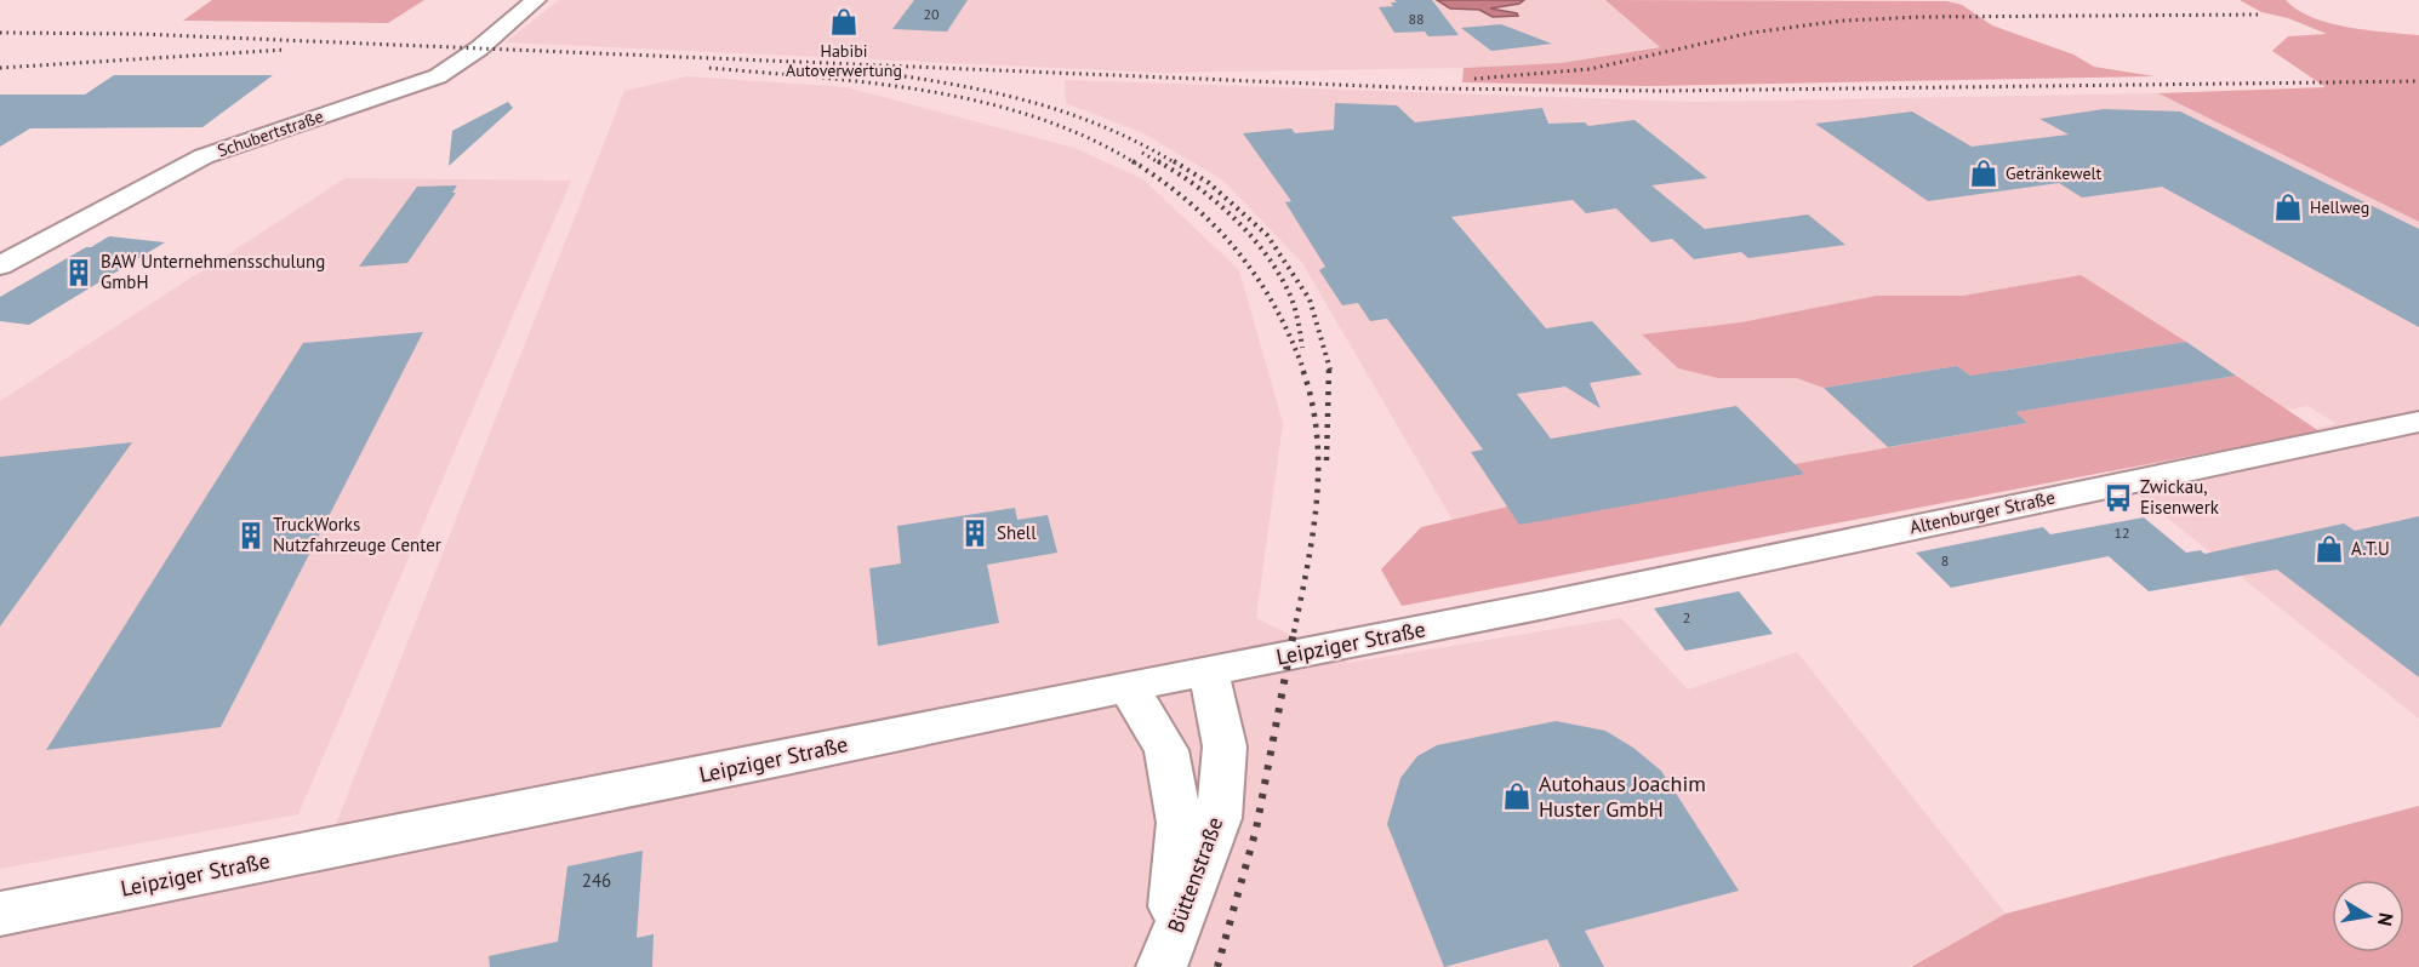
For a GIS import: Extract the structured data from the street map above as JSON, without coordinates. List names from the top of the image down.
{
  "streets": {
    "street": [
      "Schubertstraße",
      "Altenburger Straße",
      "Leipziger Straße",
      "Büttenstraße"
    ]
  },
  "crossings": [
    ["Altenburger Straße", "Leipziger Straße"],
    ["Leipziger Straße", "Büttenstraße"]
  ],
  "places": {
    "shop": [
      "Habibi Autoverwertung",
      "Getränkewelt",
      "Hellweg",
      "A.T.U",
      "Autohaus Joachim Huster GmbH"
    ],
    "building": ["BAW Unternehmensschulung GmbH", "Shell", "TruckWorks Nutzfahrzeuge Center"],
    "bus stop": ["Zwickau, Eisenwerk"]
  },
  "house_numbers": [
    "20",
    "88",
    "12",
    "8",
    "2",
    "246"
  ],
  "north": "right"
}
